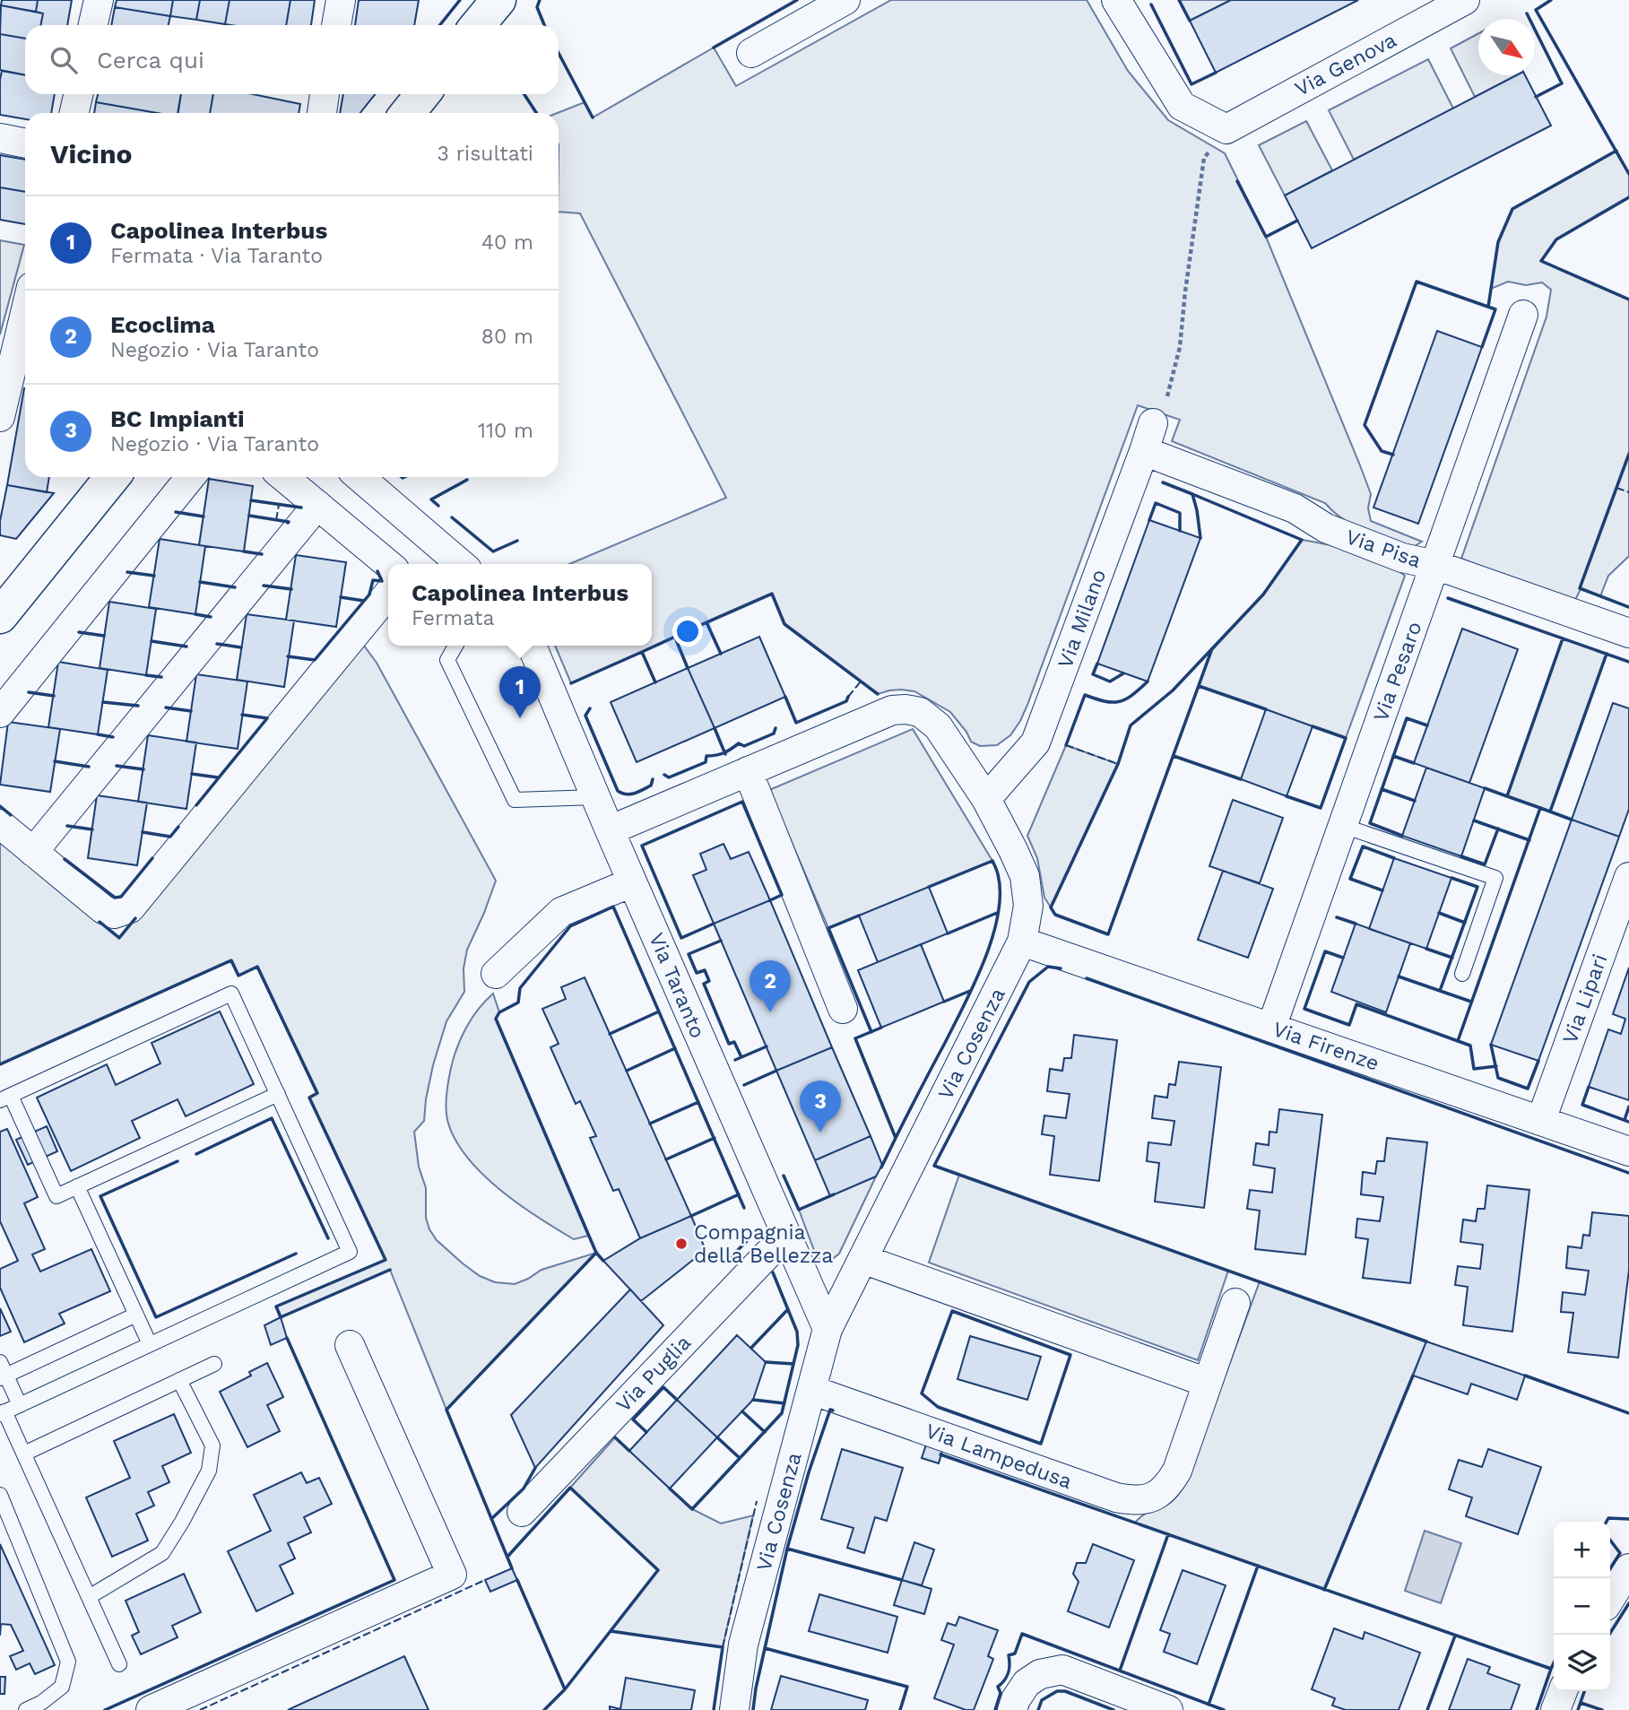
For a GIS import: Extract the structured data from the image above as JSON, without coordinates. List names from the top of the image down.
{
  "streets": {
    "street": [
      "Via Genova",
      "Via Pisa",
      "Via Milano",
      "Via Pesaro",
      "Via Taranto",
      "Via Lipari",
      "Via Cosenza",
      "Via Firenze",
      "Via Puglia",
      "Via Lampedusa"
    ]
  },
  "crossings": [
    ["Via Pisa", "Via Milano"],
    ["Via Pisa", "Via Pesaro"],
    ["Via Milano", "Via Cosenza"],
    ["Via Pesaro", "Via Firenze"],
    ["Via Taranto", "Via Cosenza"],
    ["Via Taranto", "Via Puglia"],
    ["Via Lipari", "Via Firenze"],
    ["Via Cosenza", "Via Firenze"],
    ["Via Cosenza", "Via Lampedusa"]
  ],
  "places": ["Compagnia della Bellezza"],
  "north": "bottom right",
  "page": {
    "search": "Cerca qui",
    "heading": ["Vicino", "3 risultati"],
    "list": [
      {
        "mark": "1",
        "name": "Capolinea Interbus",
        "note": "Fermata · Via Taranto",
        "value": "40 m"
      },
      {
        "mark": "2",
        "name": "Ecoclima",
        "note": "Negozio · Via Taranto",
        "value": "80 m"
      },
      {
        "mark": "3",
        "name": "BC Impianti",
        "note": "Negozio · Via Taranto",
        "value": "110 m"
      }
    ],
    "popup": ["Capolinea Interbus", "Fermata"],
    "pins": ["1", "2", "3"],
    "map_buttons": ["+", "−"]
  }
}
